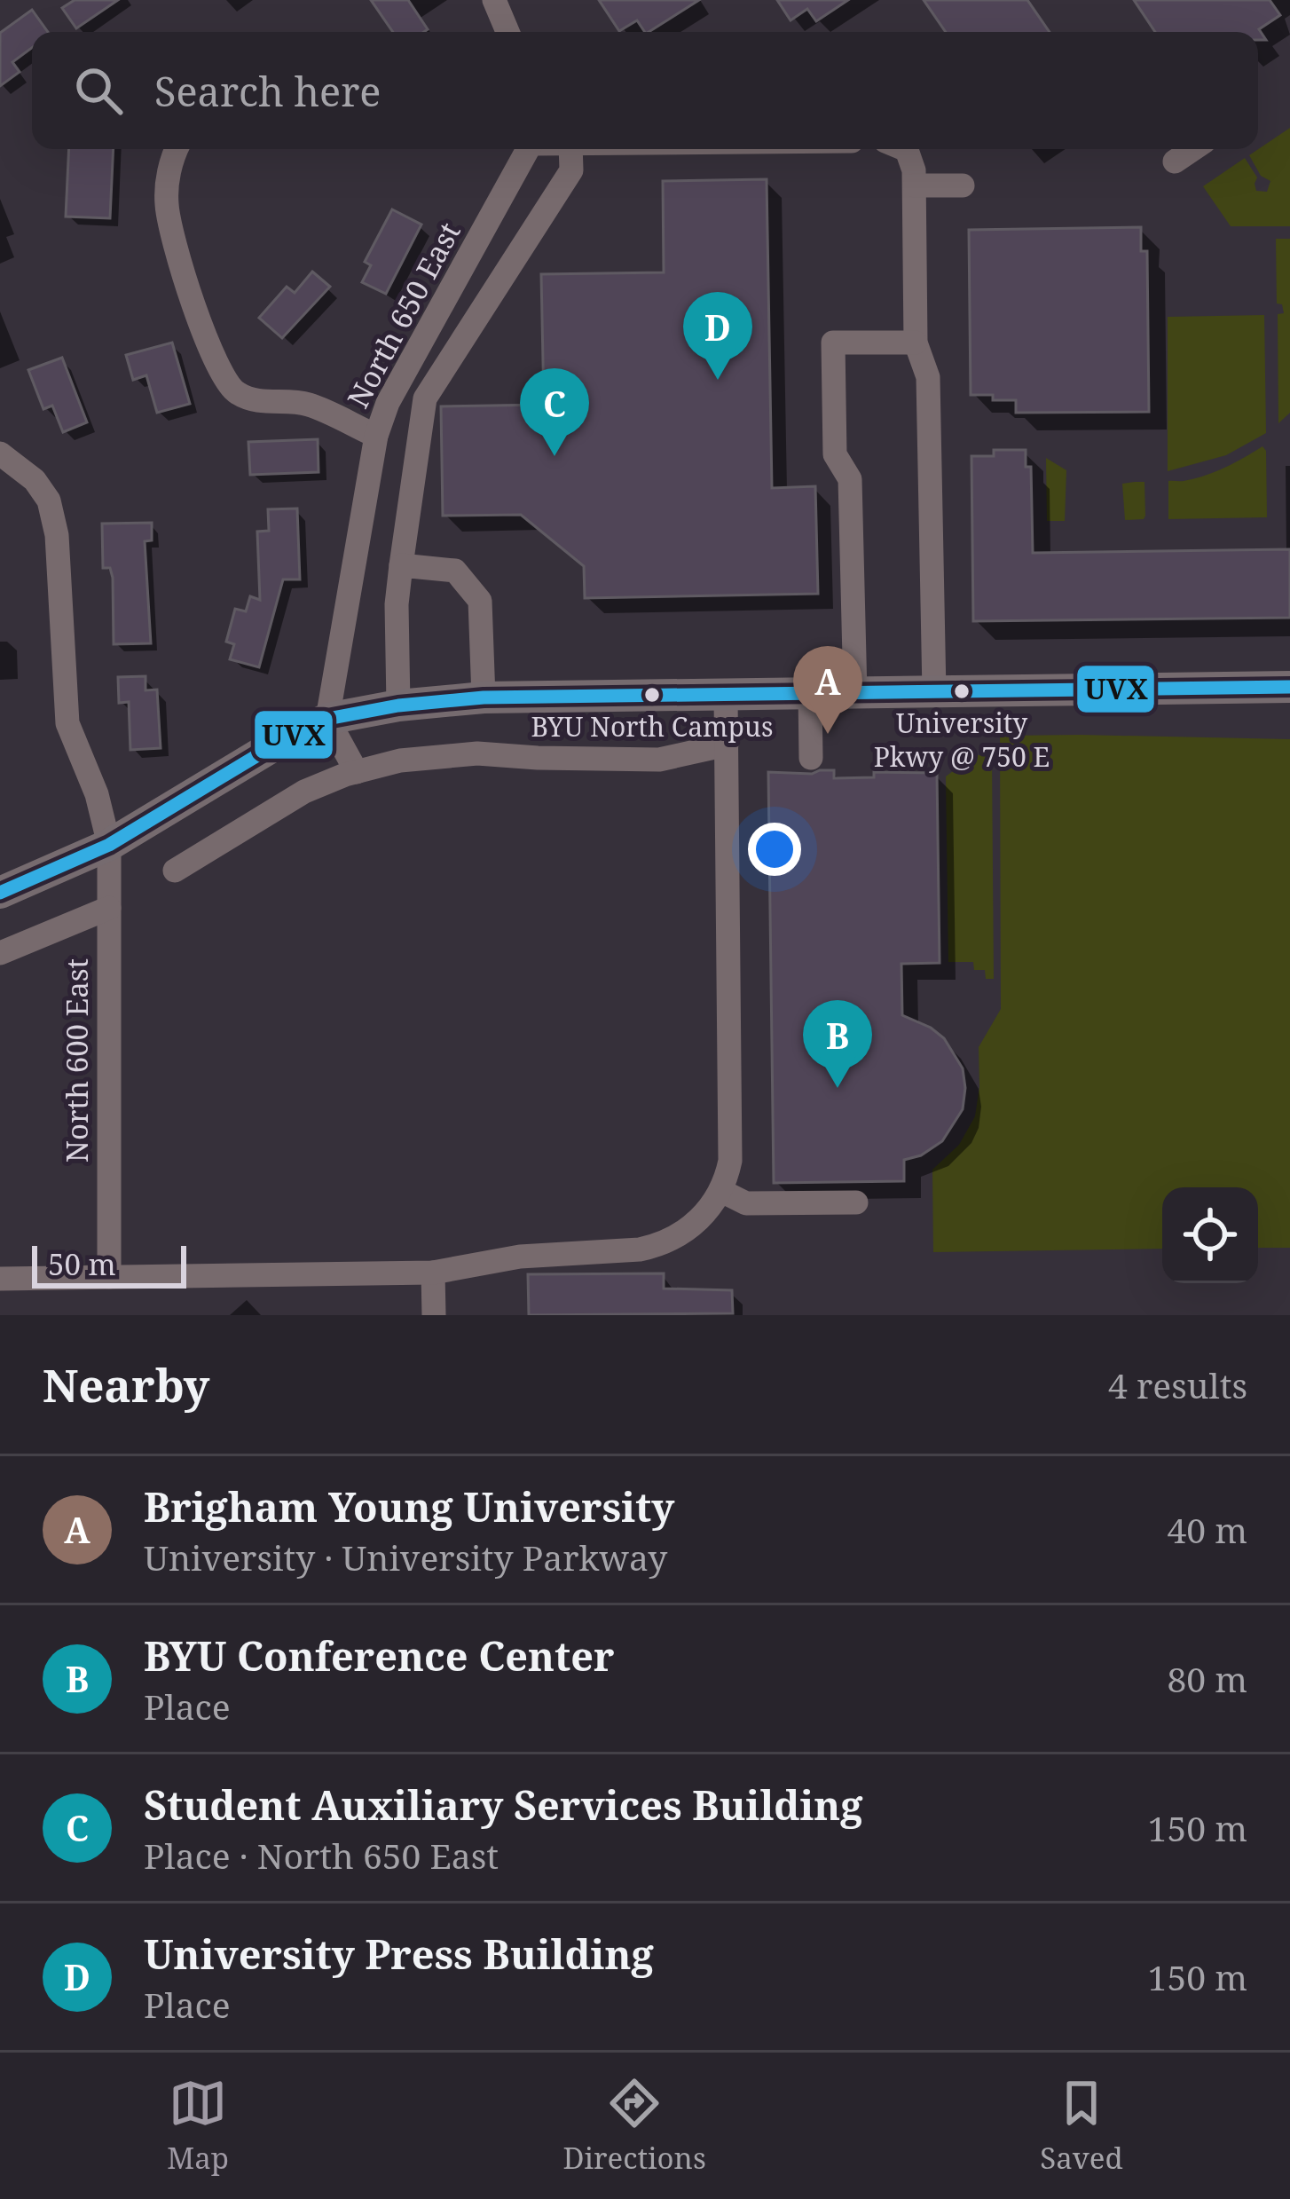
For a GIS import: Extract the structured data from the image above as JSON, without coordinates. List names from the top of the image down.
{
  "streets": {
    "street": ["North 650 East", "North 600 East"]
  },
  "places": ["University Pkwy @ 750 E", "BYU North Campus"],
  "lines": ["transit line UVX"],
  "scale_bar": "50 m",
  "page": {
    "search": "Search here",
    "pins": [
      "D",
      "C",
      "A",
      "B"
    ],
    "scale": "50 m",
    "heading": ["Nearby", "4 results"],
    "list": [
      {
        "mark": "A",
        "name": "Brigham Young University",
        "note": "University · University Parkway",
        "value": "40 m"
      },
      {
        "mark": "B",
        "name": "BYU Conference Center",
        "note": "Place",
        "value": "80 m"
      },
      {
        "mark": "C",
        "name": "Student Auxiliary Services Building",
        "note": "Place · North 650 East",
        "value": "150 m"
      },
      {
        "mark": "D",
        "name": "University Press Building",
        "note": "Place",
        "value": "150 m"
      }
    ],
    "nav": ["Map", "Directions", "Saved"]
  }
}
